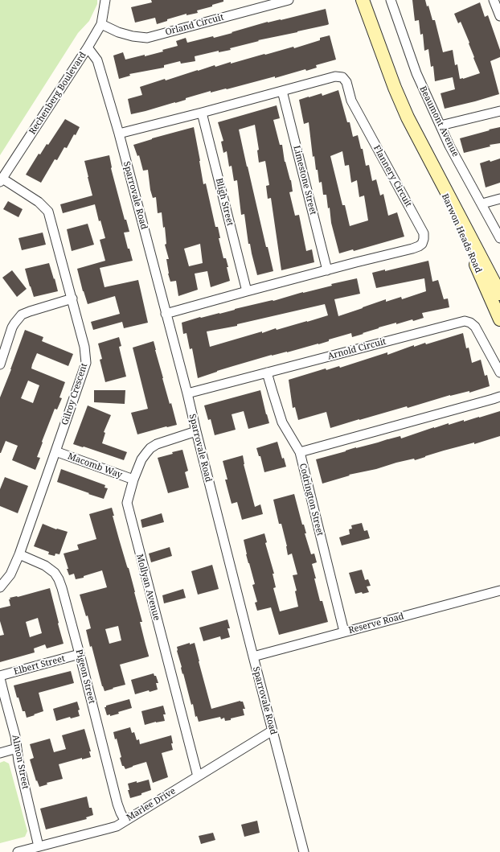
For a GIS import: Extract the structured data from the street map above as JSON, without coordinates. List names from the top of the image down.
{
  "streets": {
    "main road": ["Barwon Heads Road"],
    "street": [
      "Orland Circuit",
      "Rechenberg Boulevard",
      "Beaumont Avenue",
      "Flannery Circuit",
      "Limestone Street",
      "Sparrovale Road",
      "Bligh Street",
      "Arnold Circuit",
      "Gilroy Crescent",
      "Macomb Way",
      "Codrington Street",
      "Mollyan Avenue",
      "Reserve Road",
      "Elbert Street",
      "Pigeon Street",
      "Almon Street",
      "Marlee Drive"
    ]
  },
  "crossings": [
    ["Orland Circuit", "Rechenberg Boulevard"],
    ["Rechenberg Boulevard", "Sparrovale Road"],
    ["Rechenberg Boulevard", "Gilroy Crescent"],
    ["Flannery Circuit", "Limestone Street"],
    ["Flannery Circuit", "Sparrovale Road"],
    ["Flannery Circuit", "Bligh Street"],
    ["Sparrovale Road", "Arnold Circuit"],
    ["Sparrovale Road", "Mollyan Avenue"],
    ["Sparrovale Road", "Reserve Road"],
    ["Sparrovale Road", "Marlee Drive"],
    ["Arnold Circuit", "Codrington Street"],
    ["Gilroy Crescent", "Macomb Way"],
    ["Gilroy Crescent", "Pigeon Street"],
    ["Macomb Way", "Mollyan Avenue"],
    ["Codrington Street", "Reserve Road"],
    ["Mollyan Avenue", "Marlee Drive"],
    ["Elbert Street", "Pigeon Street"],
    ["Elbert Street", "Almon Street"],
    ["Pigeon Street", "Marlee Drive"],
    ["Almon Street", "Marlee Drive"]
  ]
}
